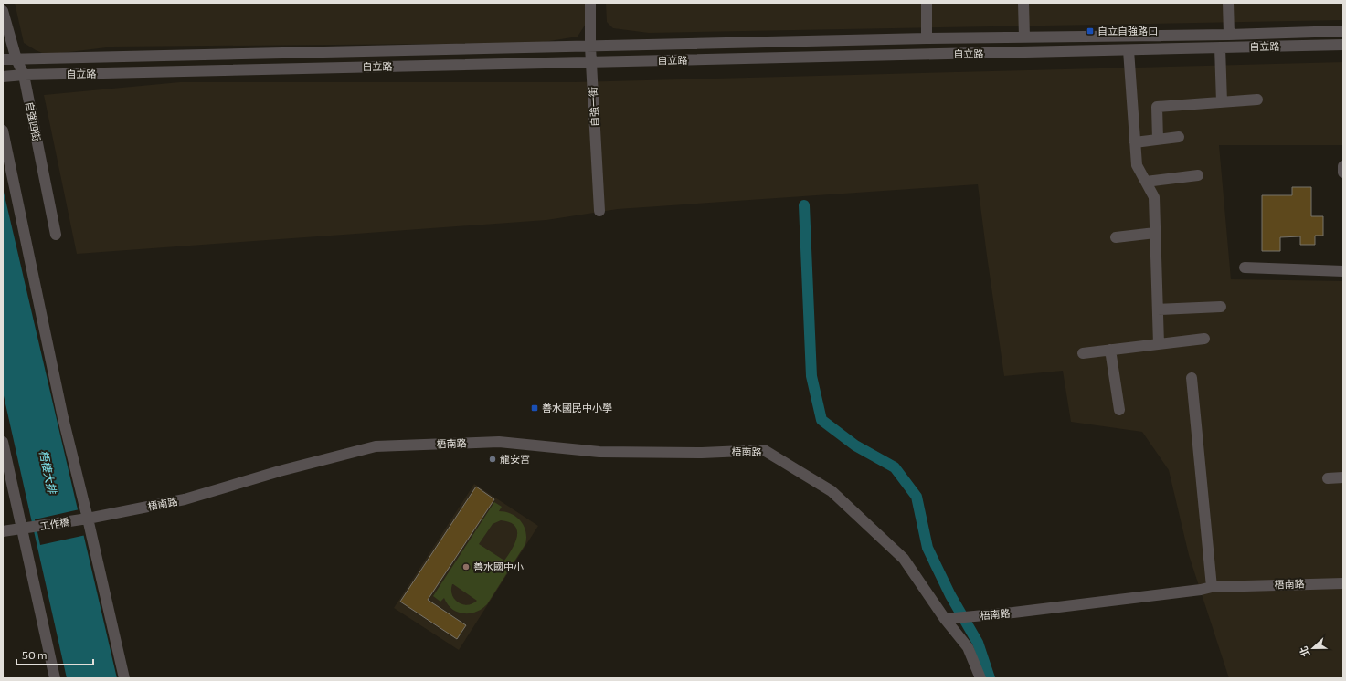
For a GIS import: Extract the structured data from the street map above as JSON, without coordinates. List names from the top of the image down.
{
  "streets": {
    "street": [
      "自立路",
      "自強一街",
      "自強四街",
      "梧南路",
      "工作橋"
    ]
  },
  "crossings": [
    ["自立路", "自強一街"],
    ["自立路", "自強四街"],
    ["梧南路", "工作橋"]
  ],
  "water": ["梧棲大排"],
  "places": {
    "transit": ["自立自強路口", "善水國民中小學"],
    "other": ["龍安宮", "善水國中小"]
  },
  "scale_bar": "50 m",
  "north": "left"
}
